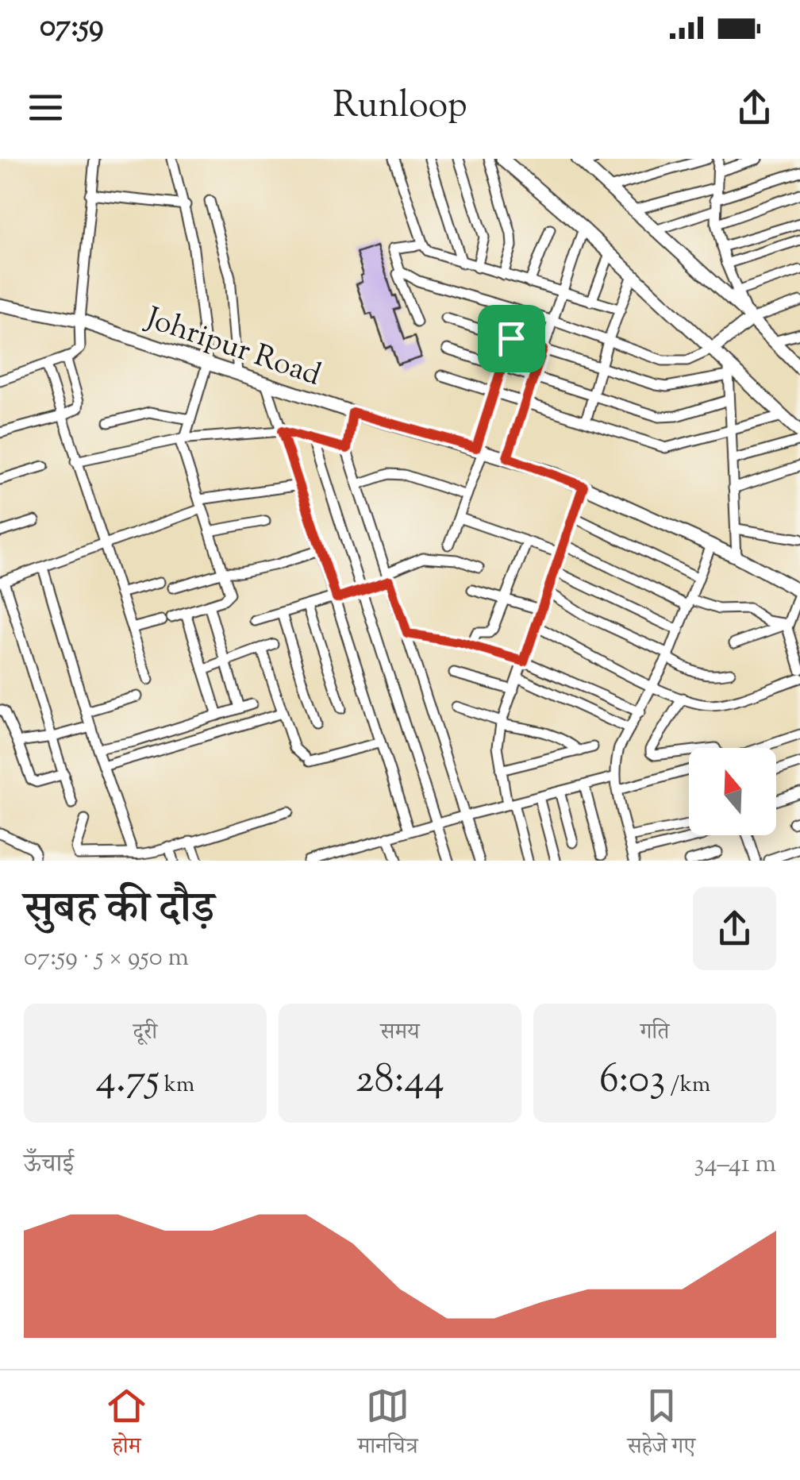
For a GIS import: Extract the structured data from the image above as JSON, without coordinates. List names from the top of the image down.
{
  "streets": {
    "street": ["Johripur Road"]
  },
  "north": "top",
  "page": {
    "status": "07:59",
    "header": "Runloop",
    "heading": ["सुबह की दौड़", "07:59 · 5 × 950 m"],
    "stats": [
      ["दूरी", "4.75 km"],
      ["समय", "28:44"],
      ["गति", "6:03 /km"]
    ],
    "chart": ["ऊँचाई", "34–41 m"],
    "tabs": ["होम", "मानचित्र", "सहेजे गए"]
  }
}
